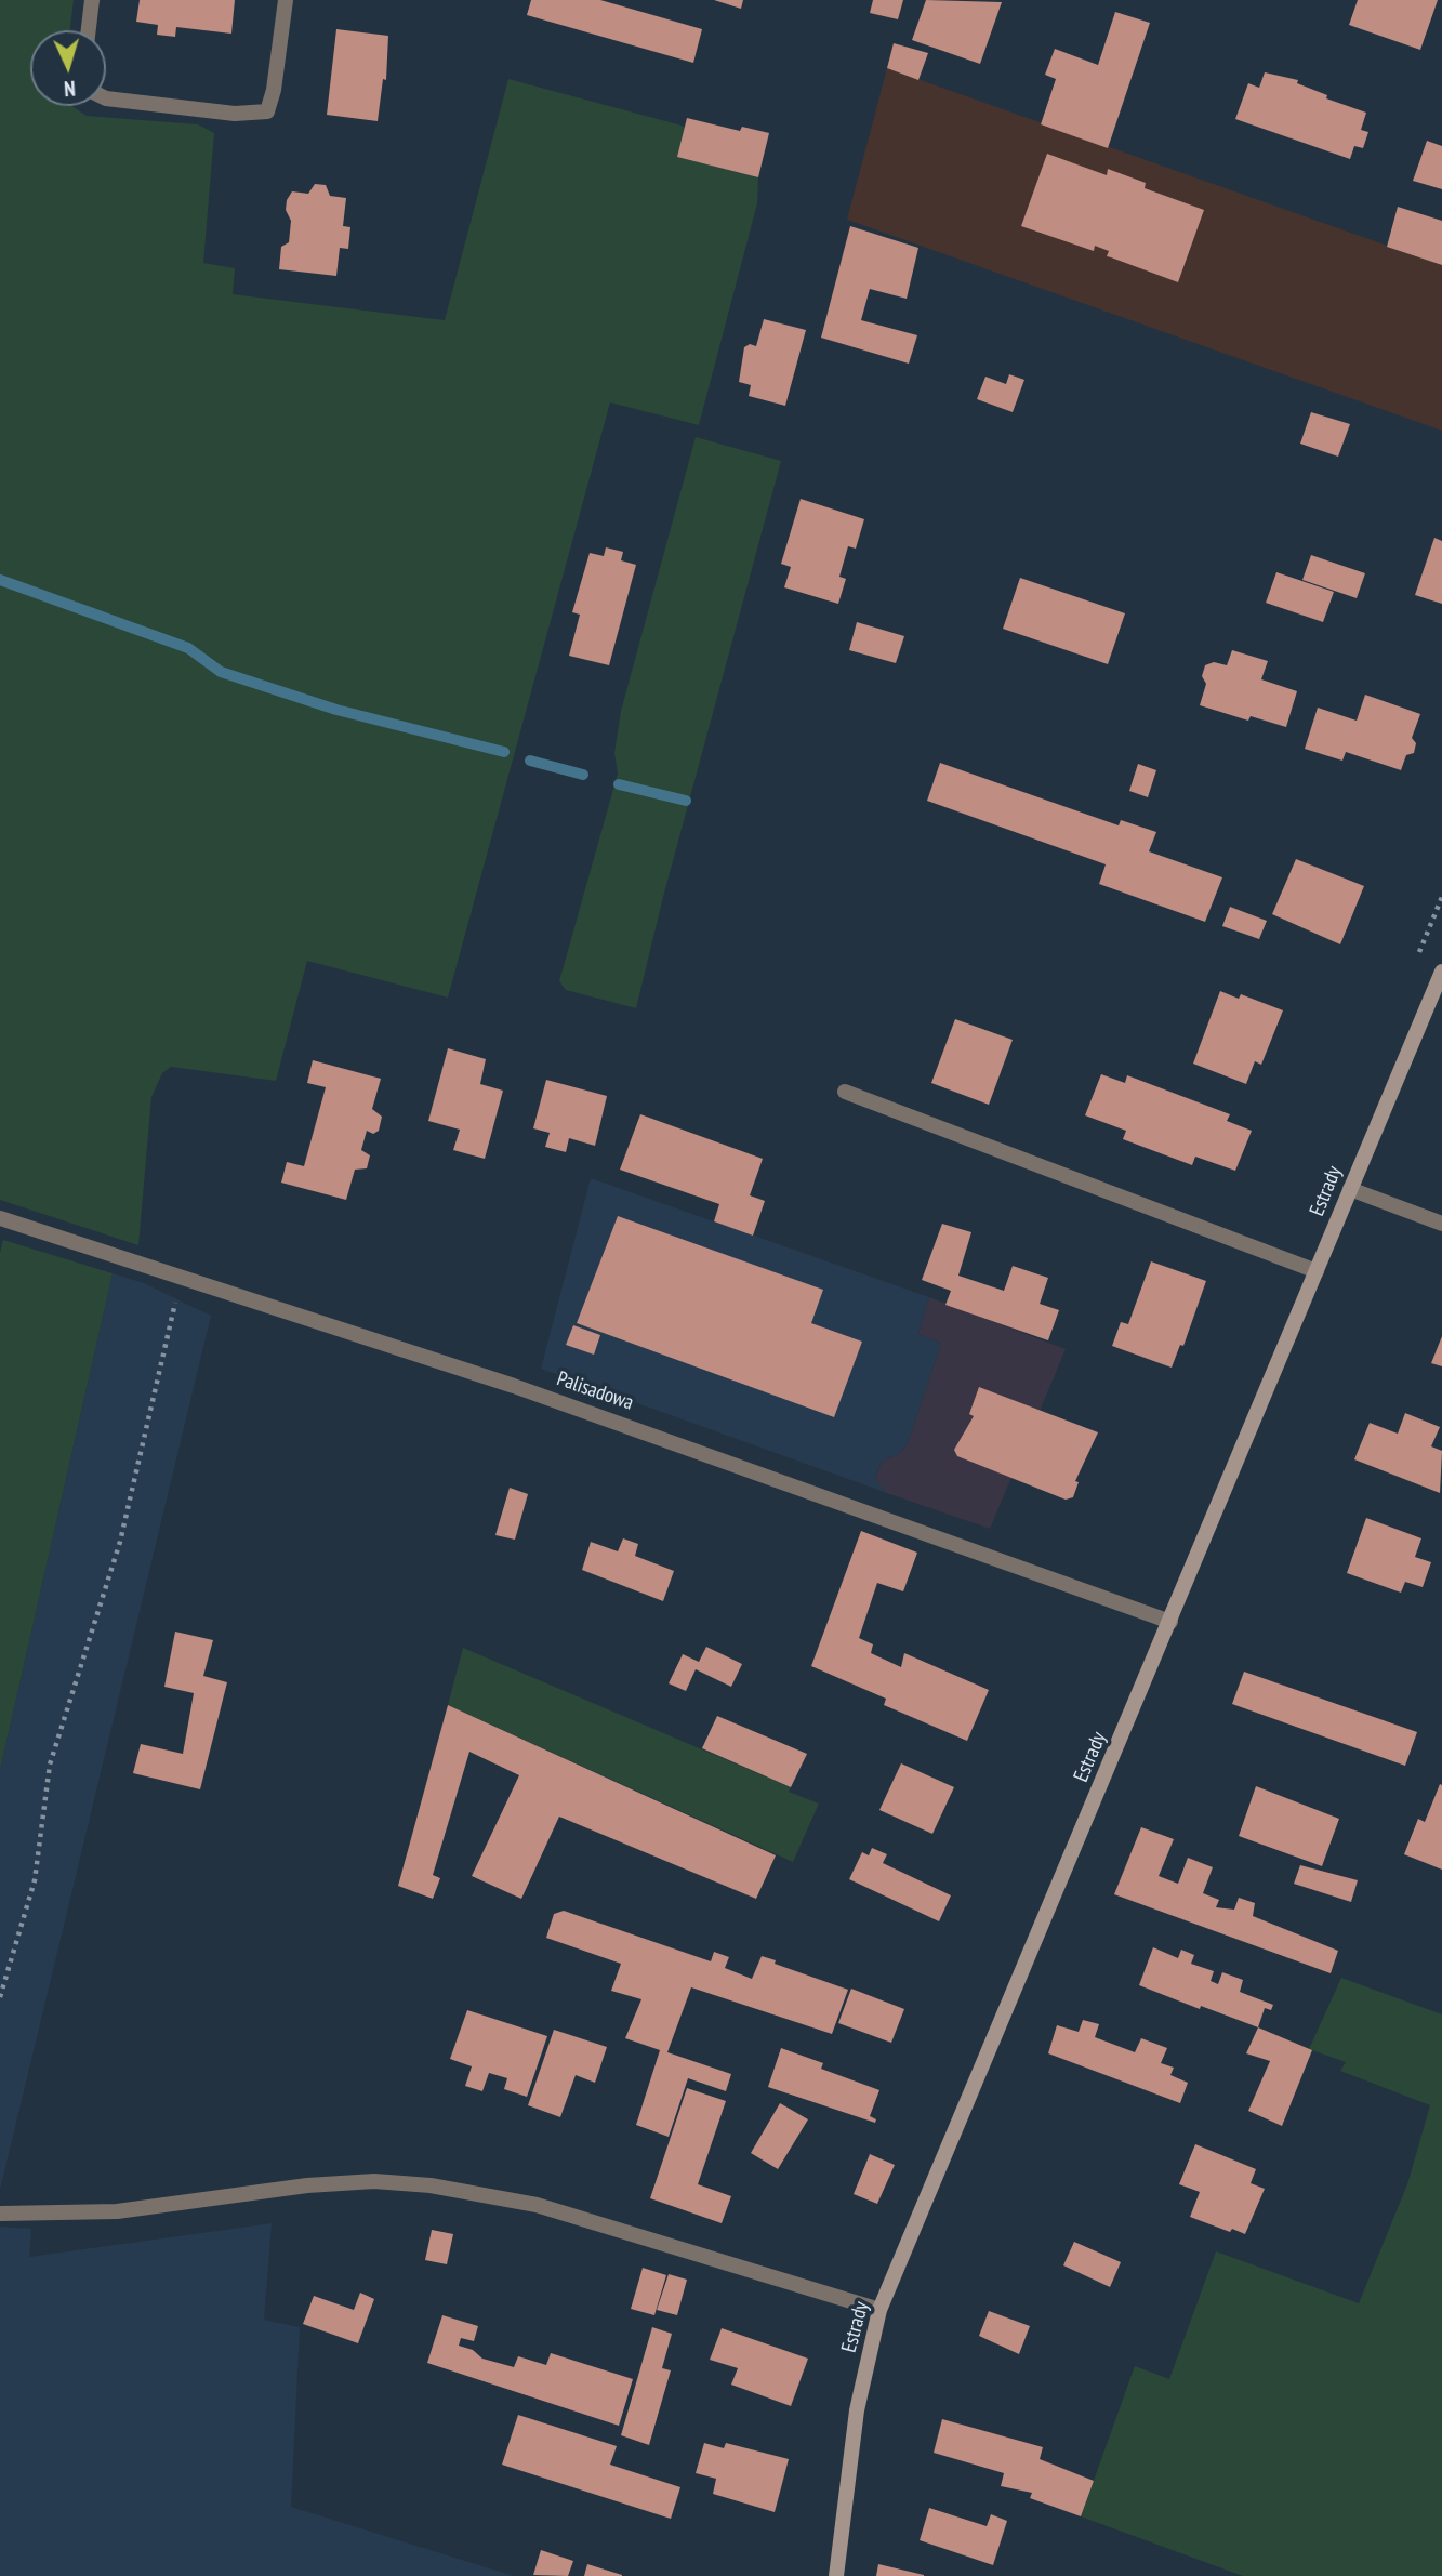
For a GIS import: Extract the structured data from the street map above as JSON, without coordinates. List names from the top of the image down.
{
  "streets": {
    "main road": ["Estrady"],
    "street": ["Palisadowa"]
  },
  "crossings": [
    ["Estrady", "Palisadowa"]
  ],
  "north": "bottom"
}
